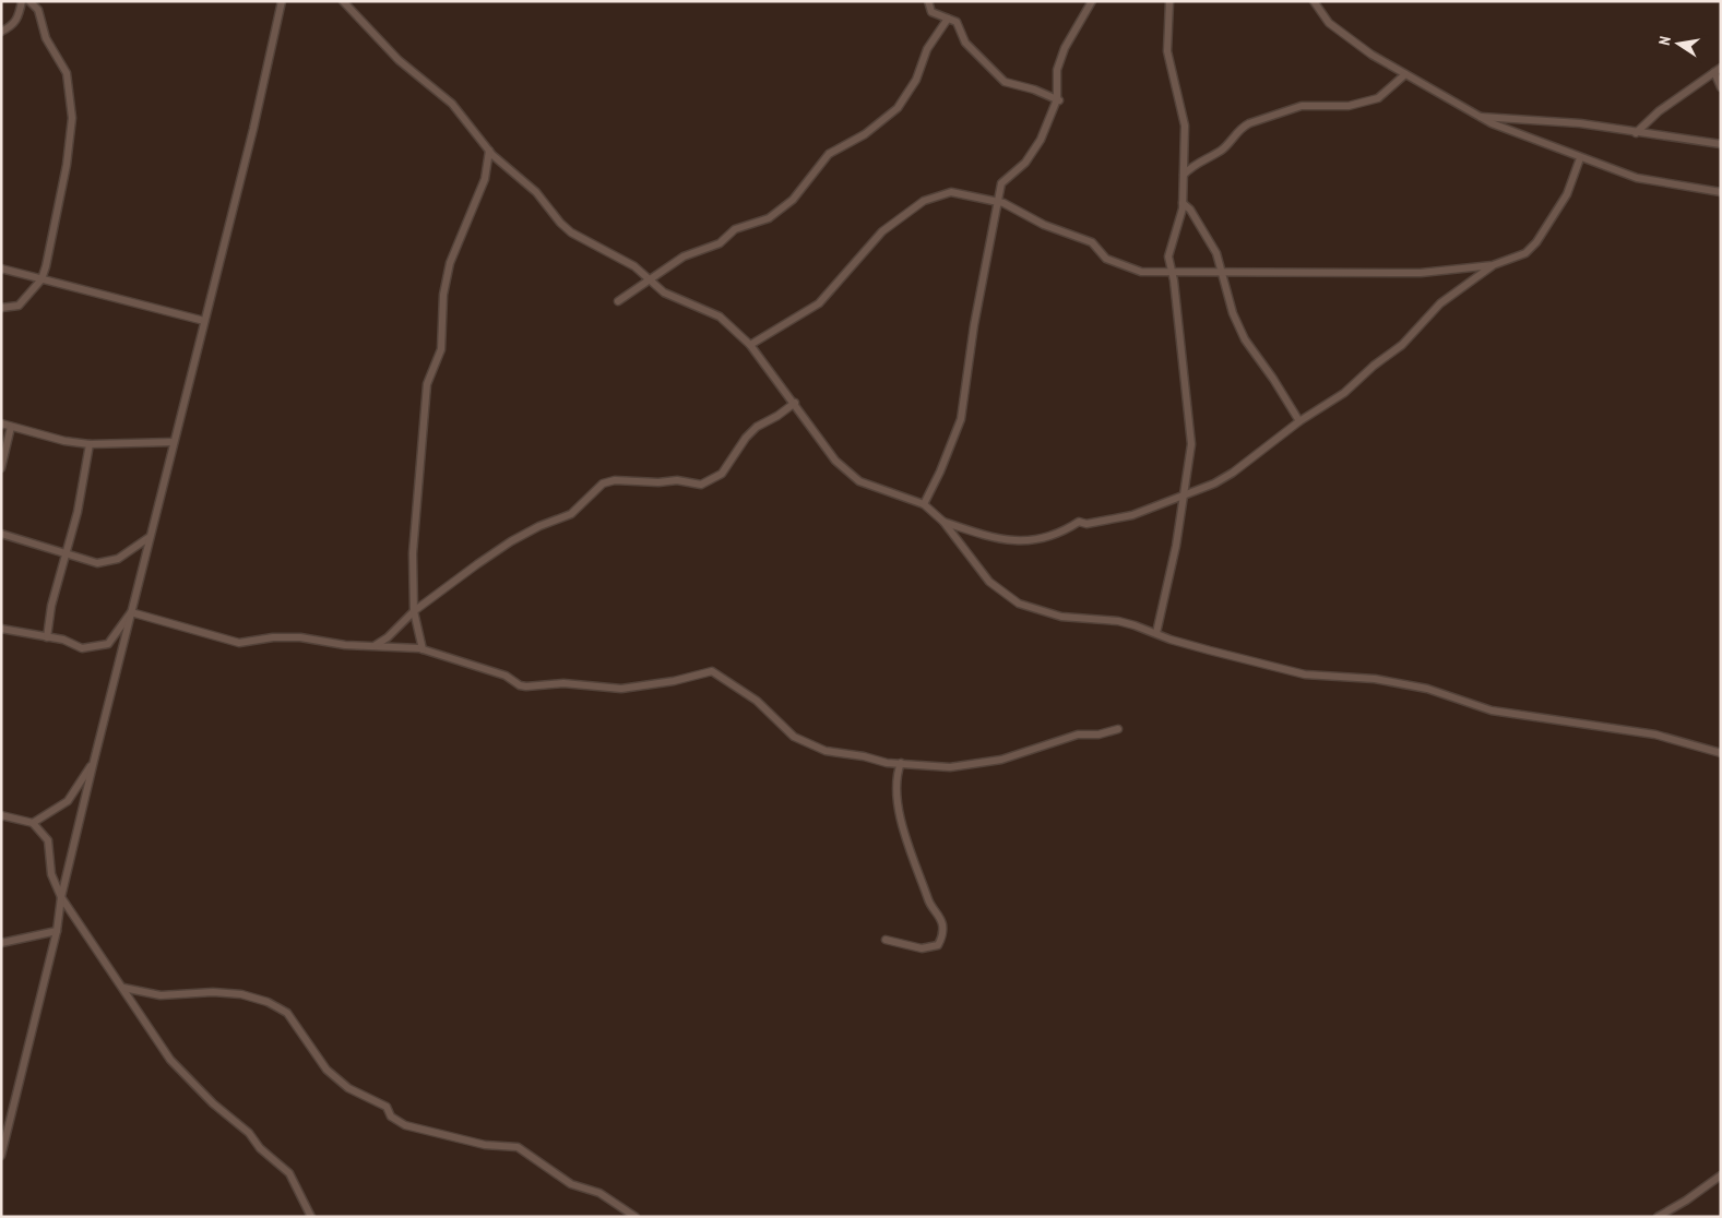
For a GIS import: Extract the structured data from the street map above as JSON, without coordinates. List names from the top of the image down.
{
  "north": "left"
}
